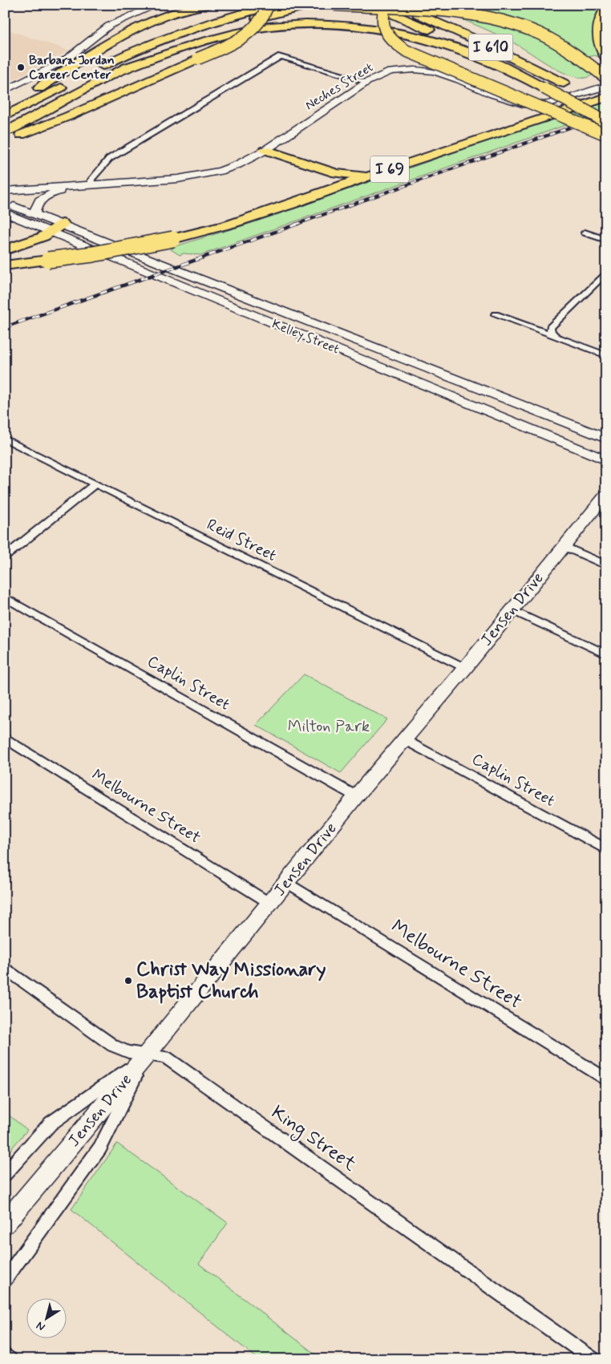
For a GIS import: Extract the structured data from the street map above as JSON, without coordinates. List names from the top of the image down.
{
  "streets": {
    "highway": ["I 610", "I 69"],
    "main road": ["Neches Street", "Kelley Street", "Jensen Drive"],
    "street": [
      "Reid Street",
      "Caplin Street",
      "Melbourne Street",
      "King Street"
    ]
  },
  "crossings": [
    ["Reid Street", "Jensen Drive"],
    ["Jensen Drive", "Caplin Street"],
    ["Jensen Drive", "Melbourne Street"],
    ["Jensen Drive", "King Street"]
  ],
  "parks": ["Milton Park"],
  "places": ["Barbara Jordan Career Center", "Christ Way Missionary Baptist Church"],
  "north": "bottom left"
}
